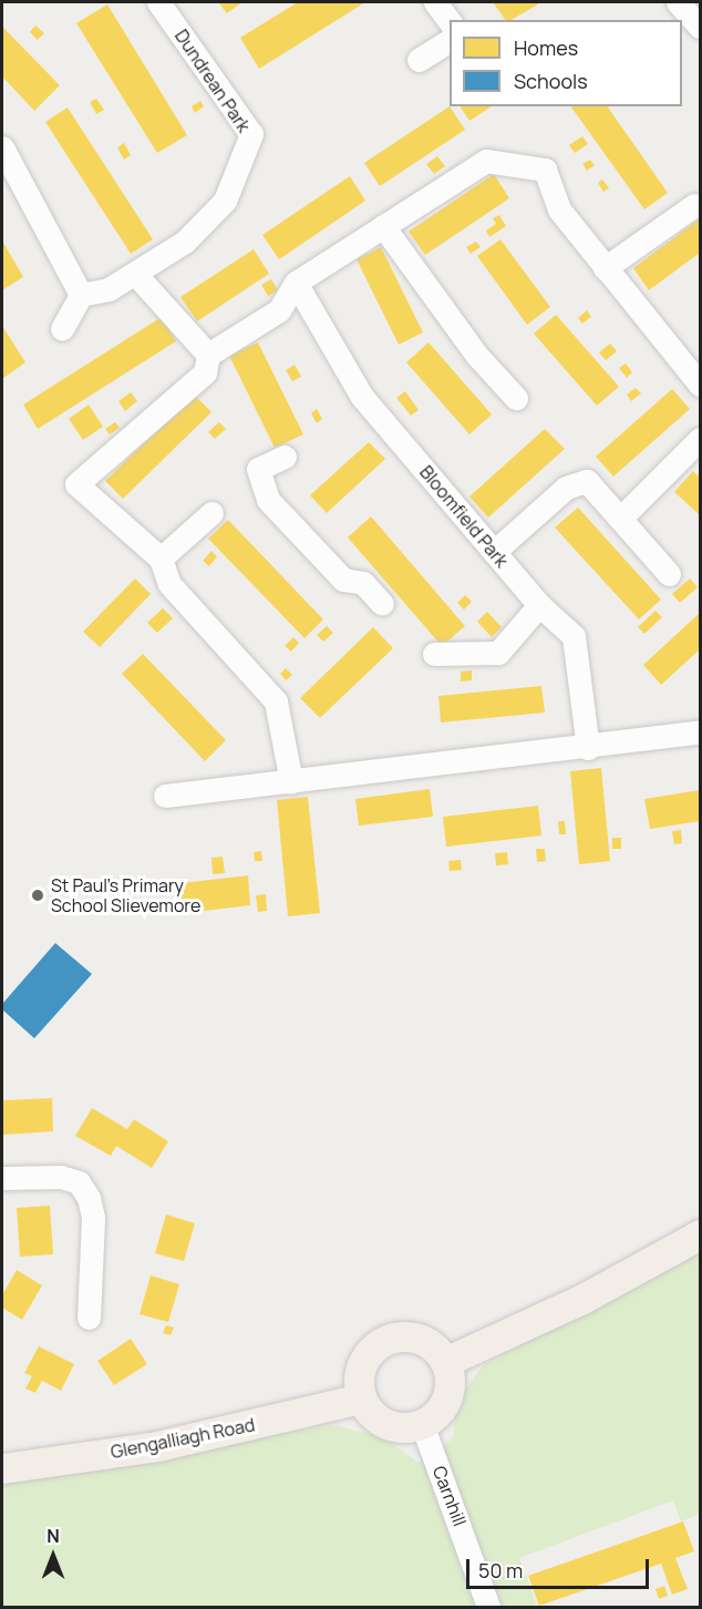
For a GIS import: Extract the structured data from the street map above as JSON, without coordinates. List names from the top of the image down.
{
  "streets": {
    "main road": ["Glengalliagh Road"],
    "street": ["Dundrean Park", "Bloomfield Park", "Carnhill"]
  },
  "crossings": [
    ["Glengalliagh Road", "Carnhill"]
  ],
  "places": ["St Paul's Primary School Slievemore"],
  "legend": ["Homes", "Schools"],
  "scale_bar": "50 m",
  "north": "top"
}
